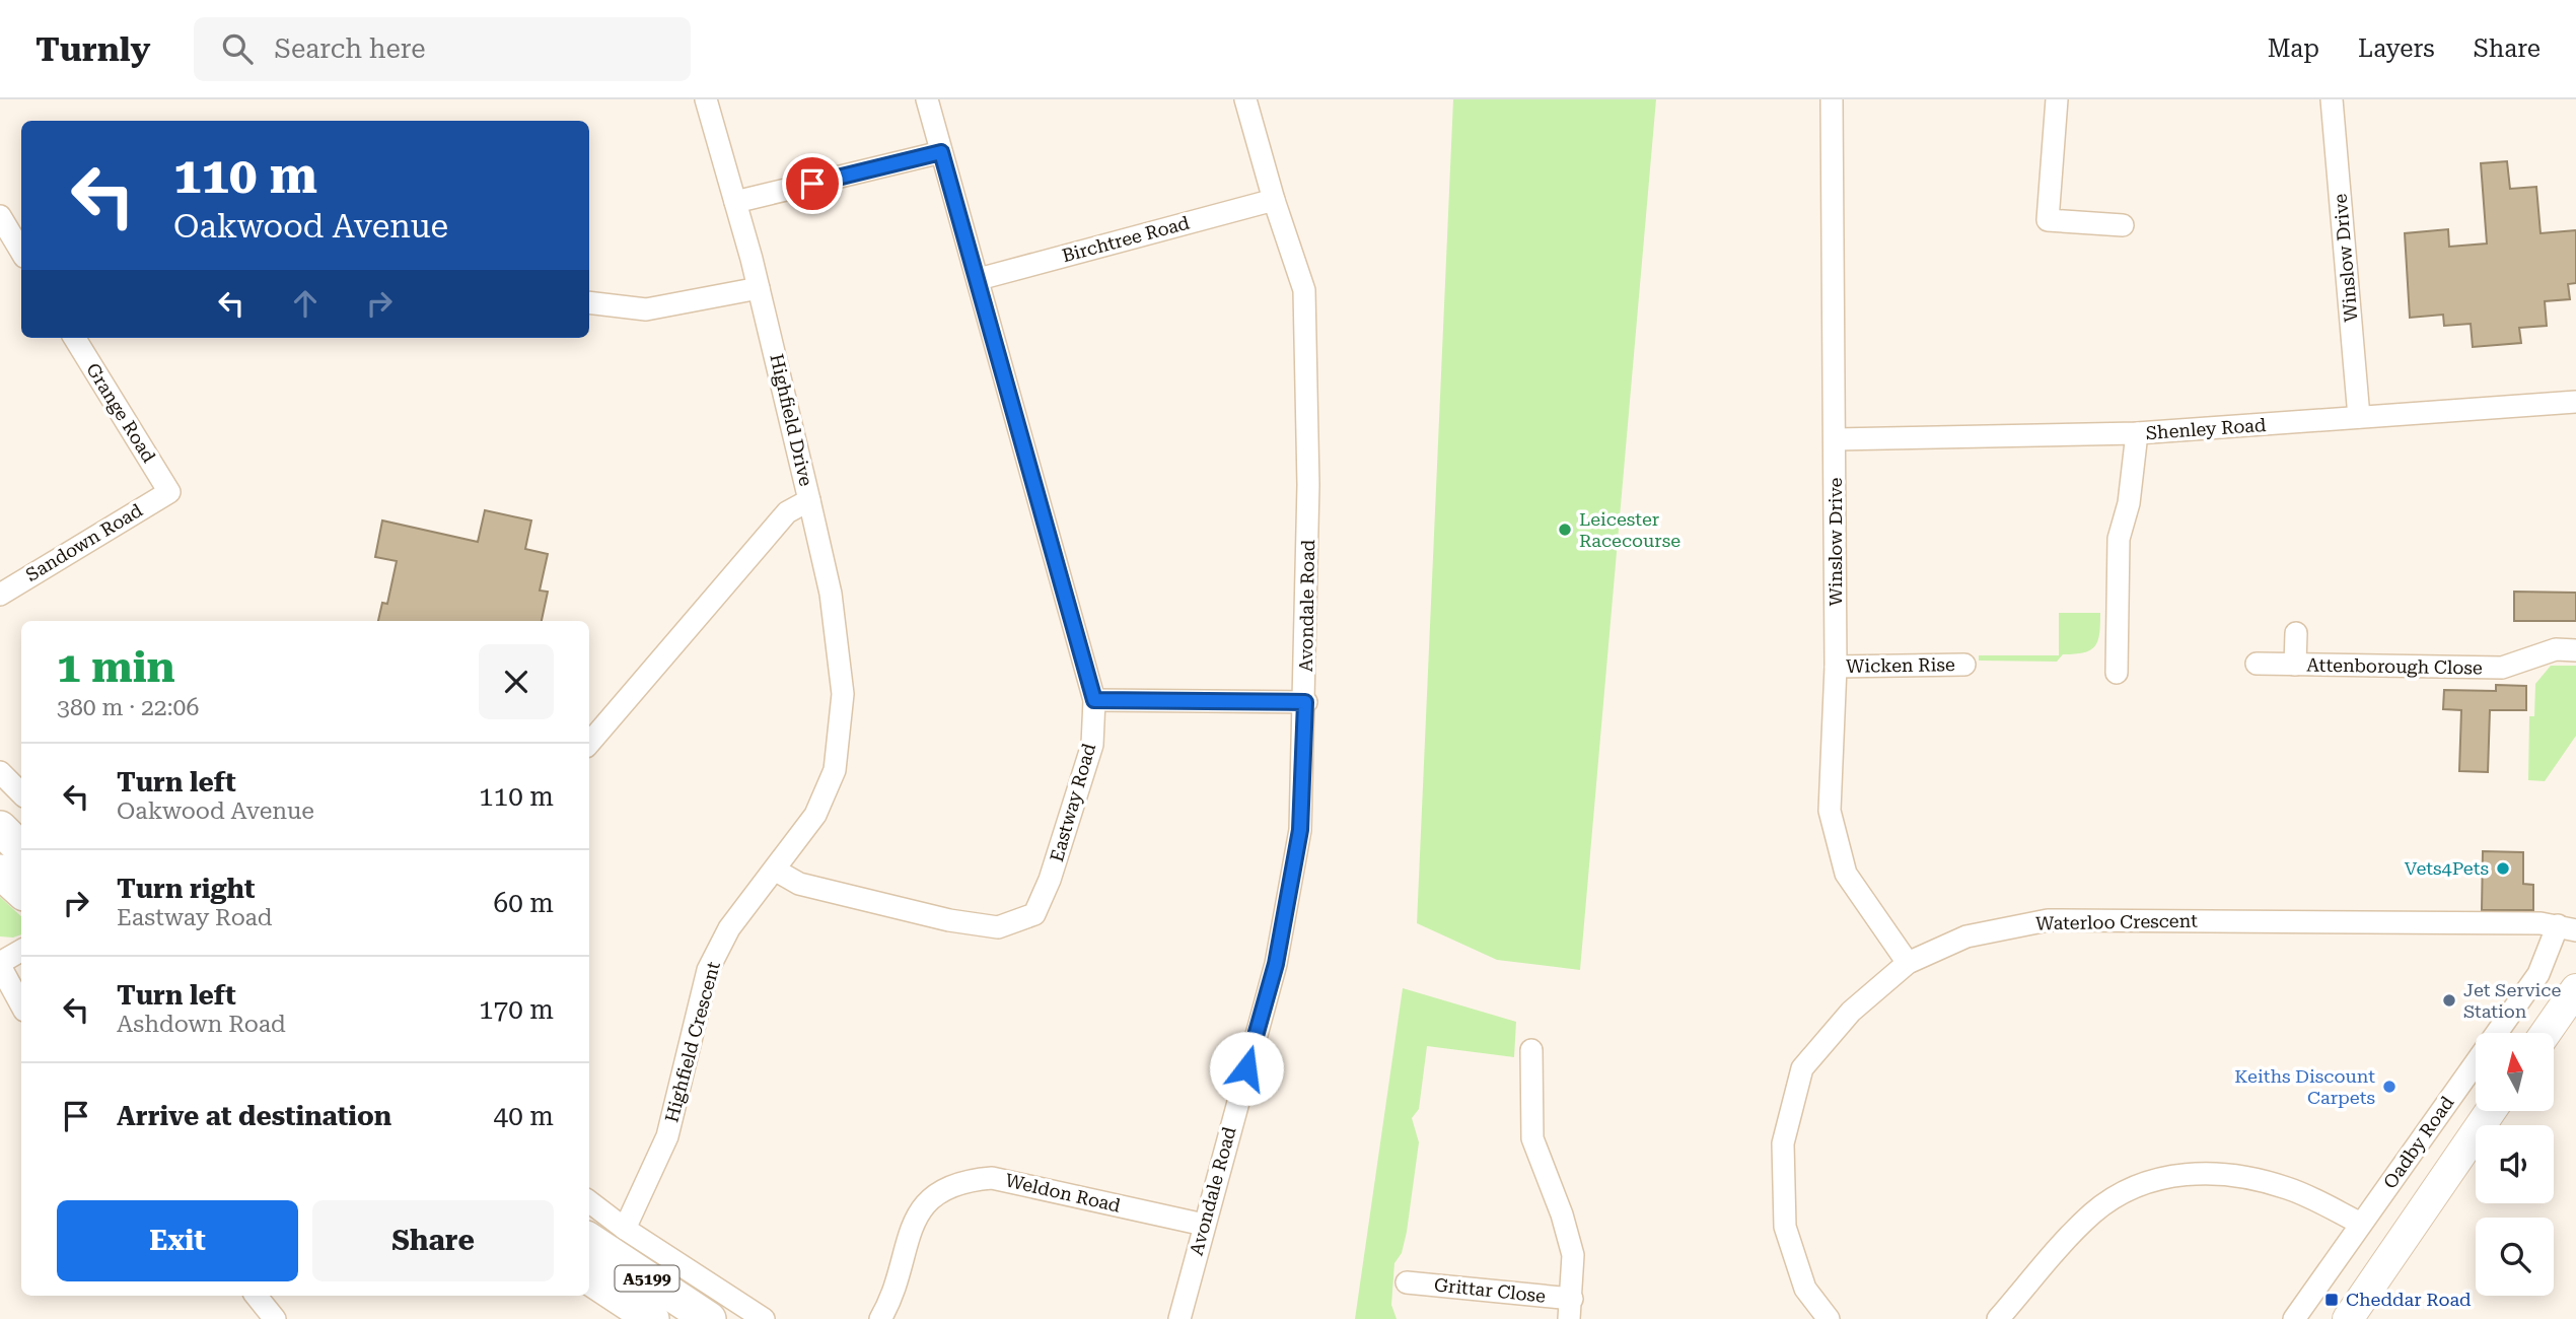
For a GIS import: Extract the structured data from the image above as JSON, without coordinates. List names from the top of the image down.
{
  "streets": {
    "main road": ["A5199"],
    "street": [
      "Birchtree Road",
      "Winslow Drive",
      "Grange Road",
      "Highfield Drive",
      "Shenley Road",
      "Sandown Road",
      "Avondale Road",
      "Wicken Rise",
      "Attenborough Close",
      "Eastway Road",
      "Waterloo Crescent",
      "Highfield Crescent",
      "Oadby Road",
      "Weldon Road",
      "Grittar Close"
    ]
  },
  "crossings": [
    ["Birchtree Road", "Avondale Road"],
    ["Birchtree Road", "Eastway Road"],
    ["Winslow Drive", "Shenley Road"],
    ["Winslow Drive", "Wicken Rise"],
    ["Winslow Drive", "Waterloo Crescent"],
    ["Grange Road", "Sandown Road"],
    ["Highfield Drive", "Highfield Crescent"],
    ["Avondale Road", "Weldon Road"],
    ["Eastway Road", "Highfield Crescent"],
    ["Waterloo Crescent", "Oadby Road"]
  ],
  "places": {
    "other": [
      "Leicester Racecourse",
      "Vets4Pets",
      "Jet Service Station",
      "Keiths Discount Carpets"
    ],
    "transit": ["Cheddar Road"]
  },
  "north": "top",
  "page": {
    "header": "Turnly",
    "search": "Search here",
    "nav": ["Map", "Layers", "Share"],
    "turn": ["110 m", "Oakwood Avenue"],
    "heading": ["1 min", "380 m · 22:06"],
    "list": [
      {
        "name": "Turn left",
        "note": "Oakwood Avenue",
        "value": "110 m"
      },
      {
        "name": "Turn right",
        "note": "Eastway Road",
        "value": "60 m"
      },
      {
        "name": "Turn left",
        "note": "Ashdown Road",
        "value": "170 m"
      },
      {
        "name": "Arrive at destination",
        "value": "40 m"
      }
    ],
    "buttons": ["Exit", "Share"]
  }
}
